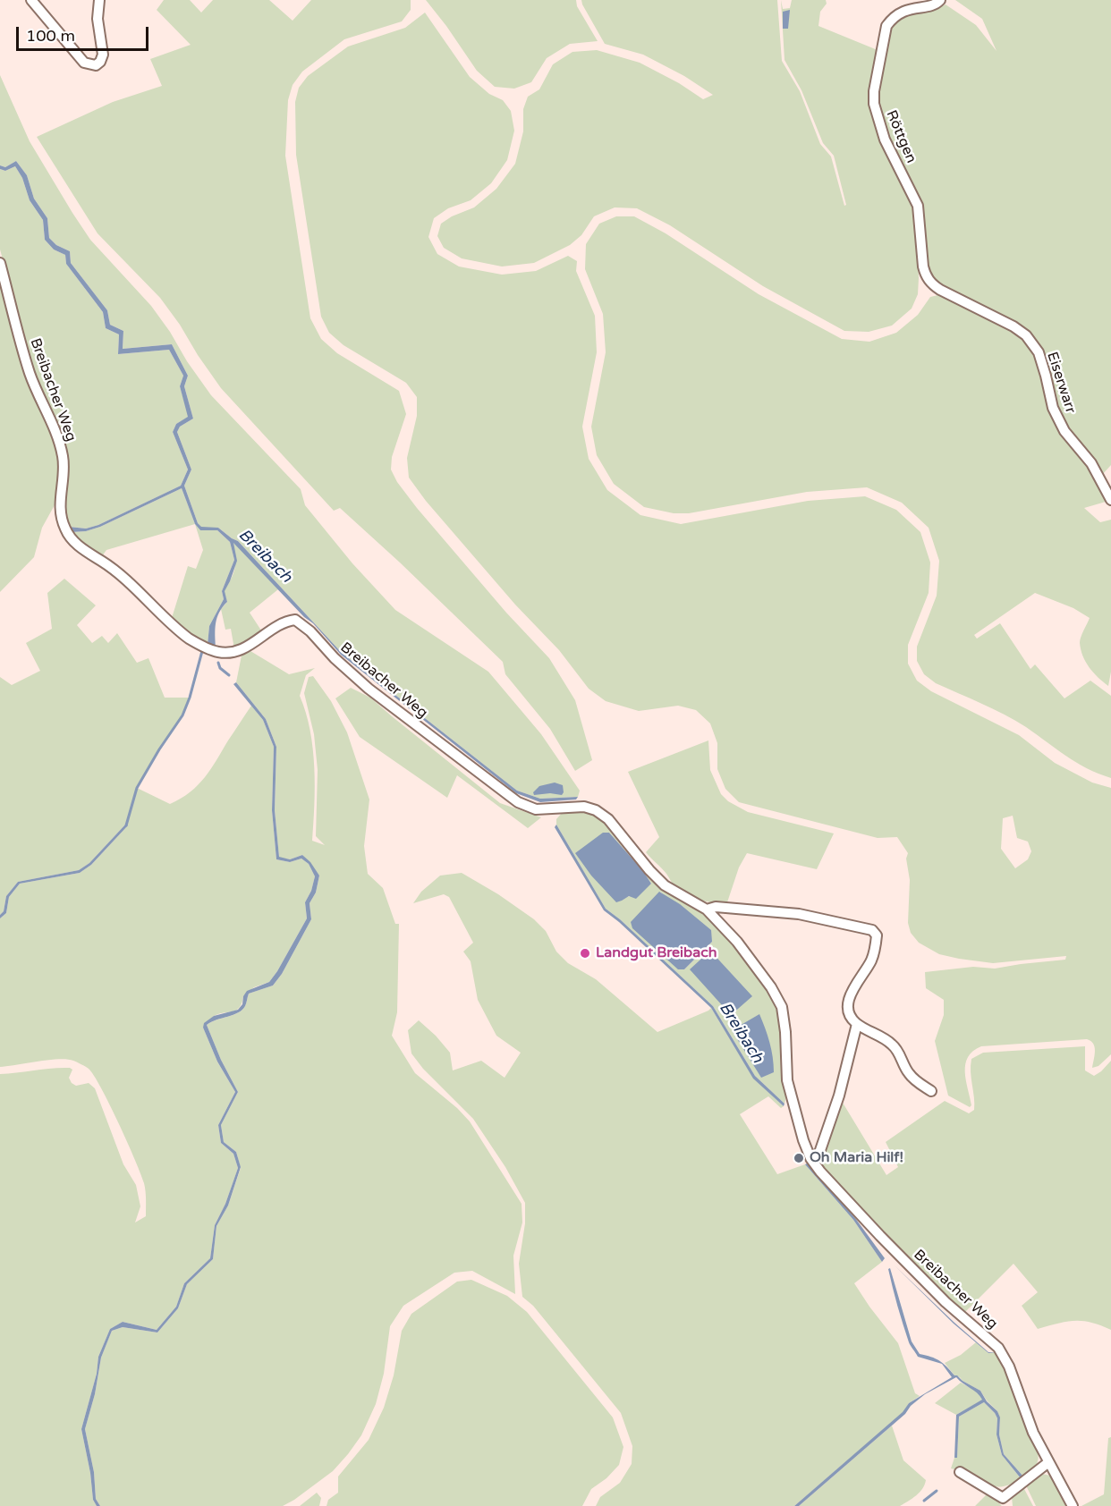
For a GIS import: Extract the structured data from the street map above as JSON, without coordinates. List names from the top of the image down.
{
  "streets": {
    "street": ["Röttgen", "Eiserwarr", "Breibacher Weg"]
  },
  "crossings": [
    ["Röttgen", "Eiserwarr"]
  ],
  "water": ["Breibach"],
  "places": ["Landgut Breibach", "Oh Maria Hilf!"],
  "scale_bar": "100 m"
}
